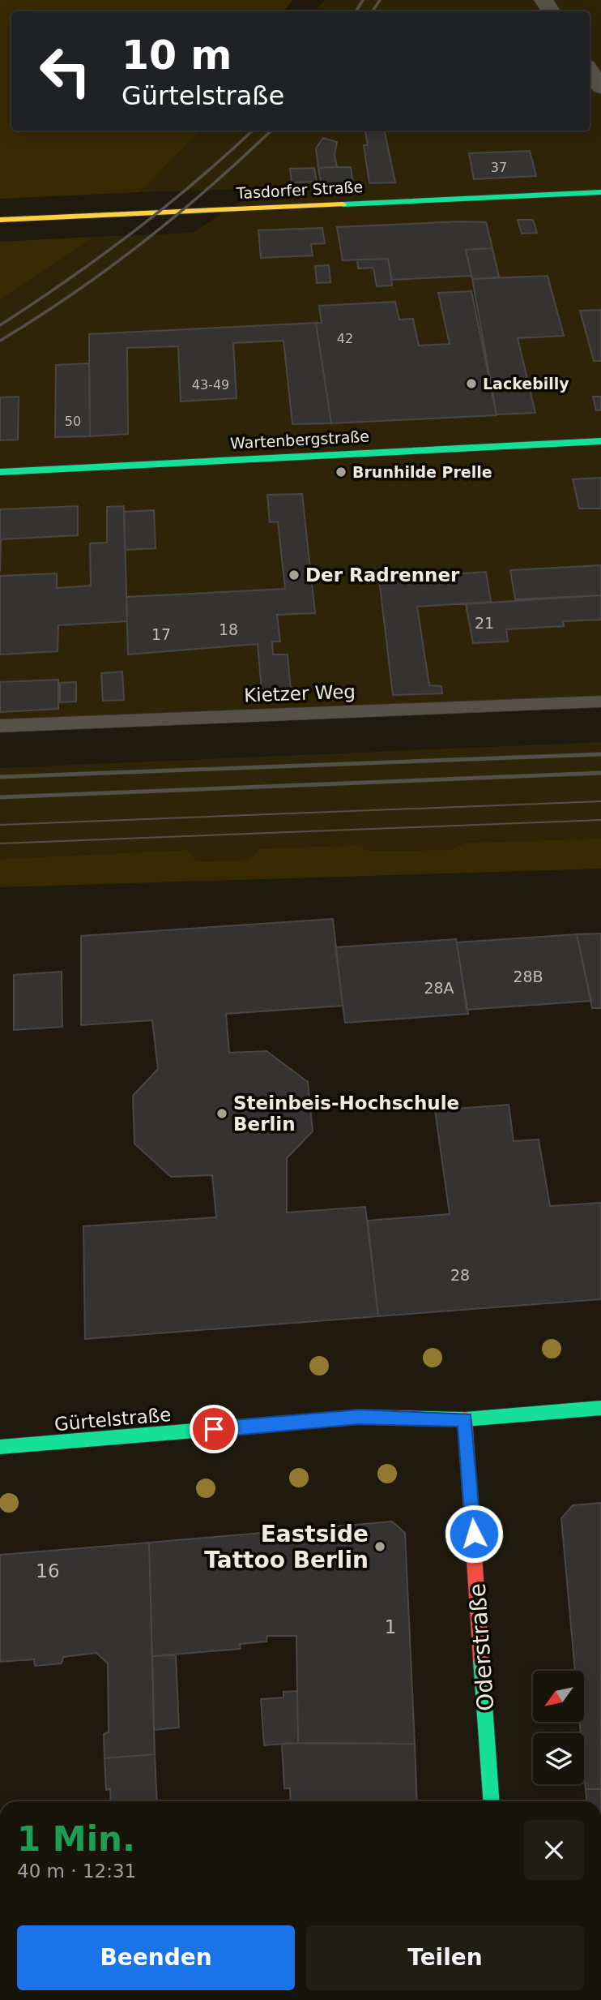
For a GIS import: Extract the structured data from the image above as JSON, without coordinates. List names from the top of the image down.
{
  "streets": {
    "street": [
      "Tasdorfer Straße",
      "Wartenbergstraße",
      "Gürtelstraße",
      "Oderstraße"
    ],
    "lane": ["Kietzer Weg"]
  },
  "crossings": [
    ["Gürtelstraße", "Oderstraße"]
  ],
  "places": [
    "Lackebilly",
    "Brunhilde Prelle",
    "Der Radrenner",
    "Steinbeis-Hochschule Berlin",
    "Eastside Tattoo Berlin"
  ],
  "house_numbers": [
    "37",
    "42",
    "43-49",
    "50",
    "21",
    "18",
    "17",
    "28B",
    "28A",
    "28",
    "16",
    "1"
  ],
  "north": "bottom left",
  "page": {
    "turn": ["10 m", "Gürtelstraße"],
    "heading": ["1 Min.", "40 m · 12:31"],
    "buttons": ["Beenden", "Teilen"]
  }
}
